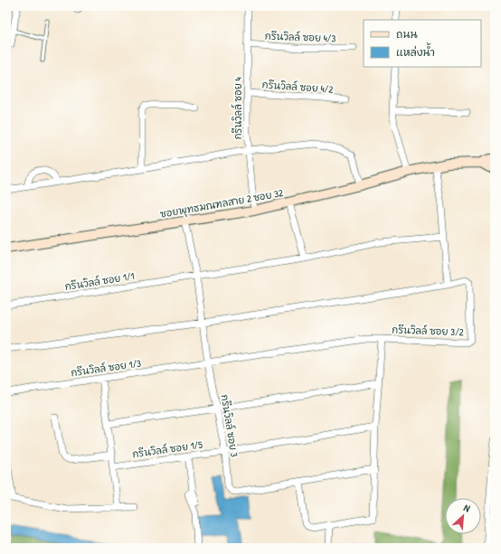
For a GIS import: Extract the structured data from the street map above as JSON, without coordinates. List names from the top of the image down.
{
  "streets": {
    "street": [
      "กรีนวิลล์ ซอย 4/3",
      "กรีนวิลล์ ซอย 4/2",
      "กรีนวิลล์ ซอย 4",
      "ซอยพุทธมณฑลสาย 2 ซอย 32",
      "กรีนวิลล์ ซอย 1/1",
      "กรีนวิลล์ ซอย 3/2",
      "กรีนวิลล์ ซอย 1/3",
      "กรีนวิลล์ ซอย 3",
      "กรีนวิลล์ ซอย 1/5"
    ]
  },
  "crossings": [
    ["กรีนวิลล์ ซอย 4/3", "กรีนวิลล์ ซอย 4"],
    ["กรีนวิลล์ ซอย 4/2", "กรีนวิลล์ ซอย 4"],
    ["กรีนวิลล์ ซอย 4", "ซอยพุทธมณฑลสาย 2 ซอย 32"],
    ["ซอยพุทธมณฑลสาย 2 ซอย 32", "กรีนวิลล์ ซอย 3"],
    ["กรีนวิลล์ ซอย 1/1", "กรีนวิลล์ ซอย 3"],
    ["กรีนวิลล์ ซอย 3/2", "กรีนวิลล์ ซอย 1/3"],
    ["กรีนวิลล์ ซอย 3/2", "กรีนวิลล์ ซอย 3"],
    ["กรีนวิลล์ ซอย 1/3", "กรีนวิลล์ ซอย 3"],
    ["กรีนวิลล์ ซอย 3", "กรีนวิลล์ ซอย 1/5"]
  ],
  "legend": ["ถนน", "แหล่งน้ำ"],
  "north": "top right"
}
